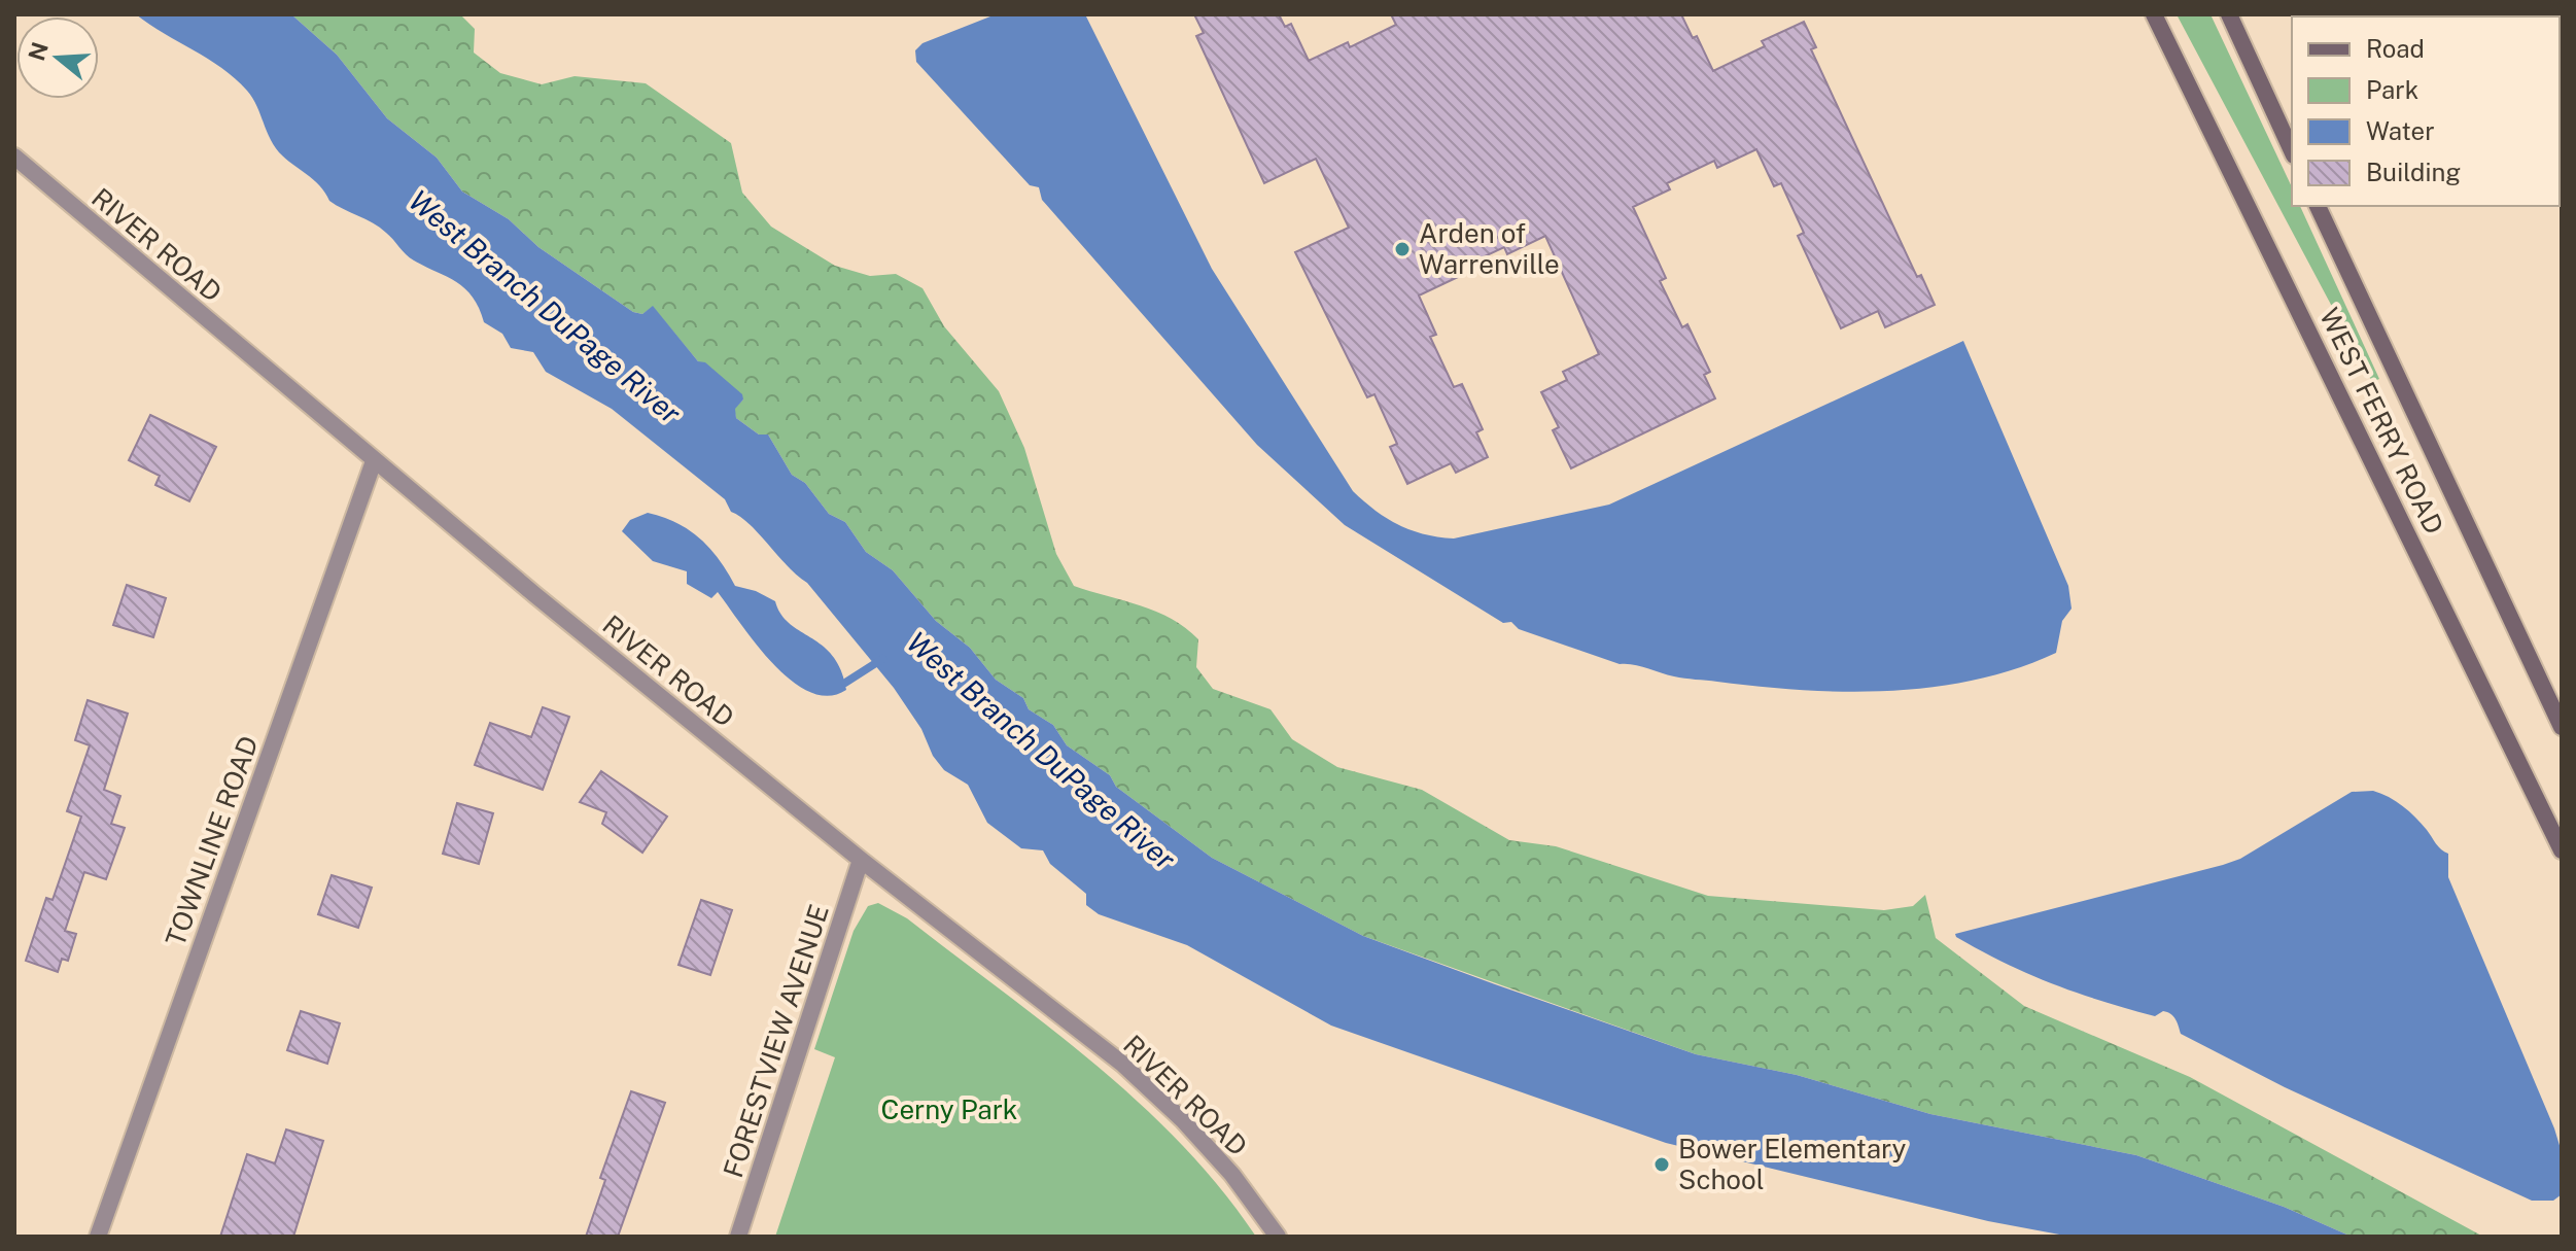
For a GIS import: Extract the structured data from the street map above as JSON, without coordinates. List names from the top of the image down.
{
  "streets": {
    "main road": ["WEST FERRY ROAD"],
    "street": ["RIVER ROAD", "TOWNLINE ROAD", "FORESTVIEW AVENUE"]
  },
  "crossings": [
    ["RIVER ROAD", "TOWNLINE ROAD"],
    ["RIVER ROAD", "FORESTVIEW AVENUE"]
  ],
  "water": ["West Branch DuPage River"],
  "parks": ["Cerny Park"],
  "places": ["Arden of Warrenville", "Bower Elementary School"],
  "legend": [
    "Road",
    "Park",
    "Water",
    "Building"
  ],
  "north": "left"
}
